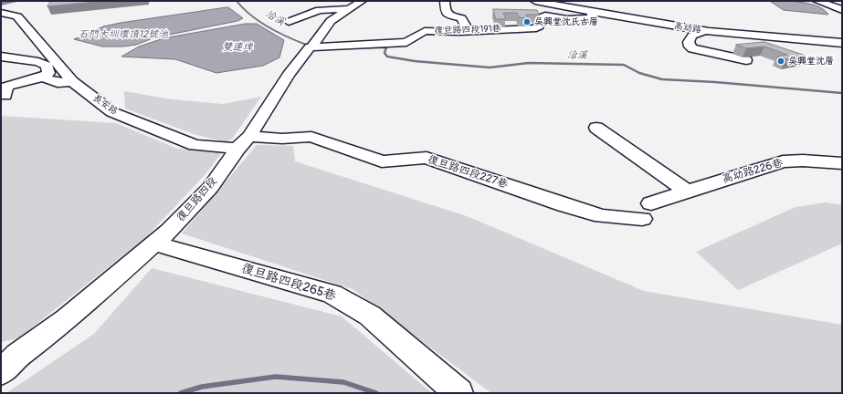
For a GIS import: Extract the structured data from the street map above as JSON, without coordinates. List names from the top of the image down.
{
  "streets": {
    "street": [
      "高幼路",
      "復旦路四段191巷",
      "長安路",
      "高幼路226巷",
      "復旦路四段227巷",
      "復旦路四段",
      "復旦路四段265巷"
    ]
  },
  "crossings": [
    ["高幼路", "復旦路四段191巷"],
    ["復旦路四段191巷", "復旦路四段"],
    ["長安路", "復旦路四段227巷"],
    ["長安路", "復旦路四段"],
    ["復旦路四段227巷", "復旦路四段"],
    ["復旦路四段", "復旦路四段265巷"]
  ],
  "water": ["洽溪", "石門大圳環頂12號池", "雙連埤"],
  "places": ["吳興堂沈氏古厝", "吳興堂沈厝"]
}
